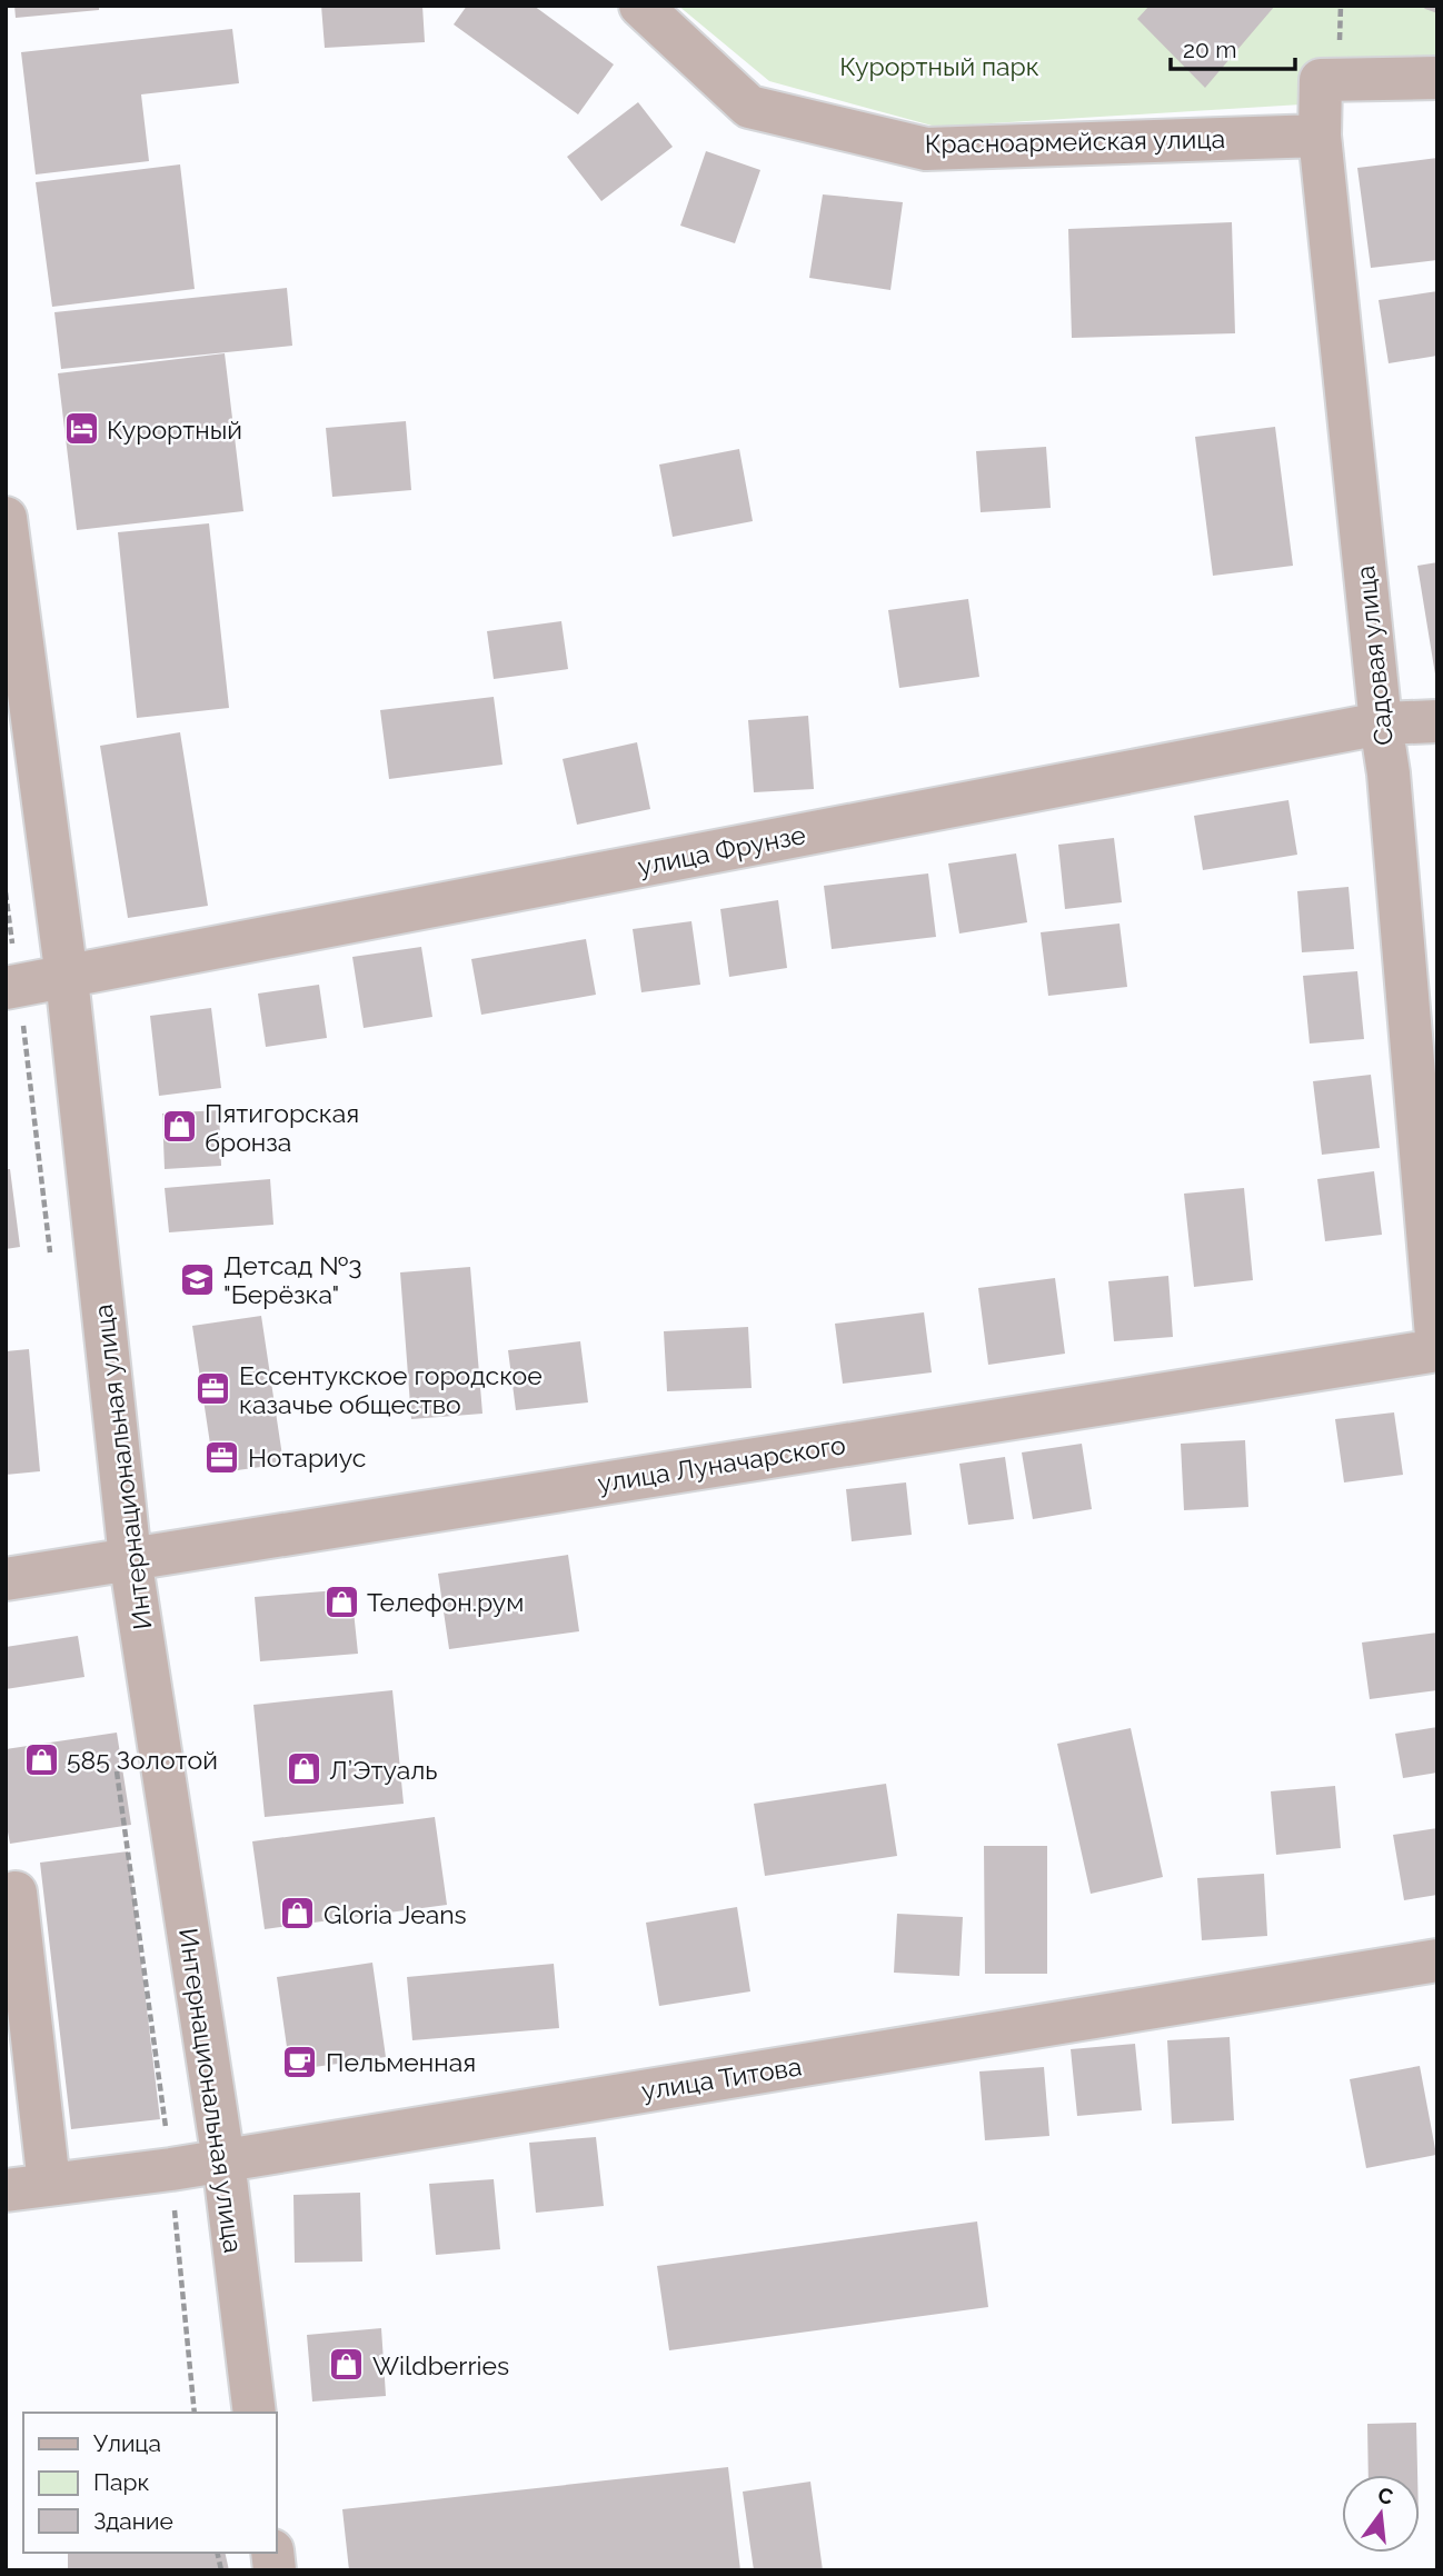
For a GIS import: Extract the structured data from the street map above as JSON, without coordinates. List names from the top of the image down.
{
  "streets": {
    "street": [
      "Красноармейская улица",
      "Садовая улица",
      "улица Фрунзе",
      "улица Луначарского",
      "Интернациональная улица",
      "улица Титова"
    ]
  },
  "crossings": [
    ["Красноармейская улица", "Садовая улица"],
    ["Садовая улица", "улица Фрунзе"],
    ["Садовая улица", "улица Луначарского"],
    ["улица Фрунзе", "Интернациональная улица"],
    ["улица Луначарского", "Интернациональная улица"],
    ["Интернациональная улица", "улица Титова"]
  ],
  "parks": ["Курортный парк"],
  "places": {
    "hotel": ["Курортный"],
    "shop": [
      "Пятигорская бронза",
      "Телефон.рум",
      "585 Золотой",
      "Л’Этуаль",
      "Gloria Jeans",
      "Wildberries"
    ],
    "school or university": ["Детсад №3 \"Берёзка\""],
    "office": ["Ессентукское городское казачье общество", "Нотариус"],
    "cafe": ["Пельменная"]
  },
  "legend": ["Улица", "Парк", "Здание"],
  "scale_bar": "20 m",
  "north": "top"
}
